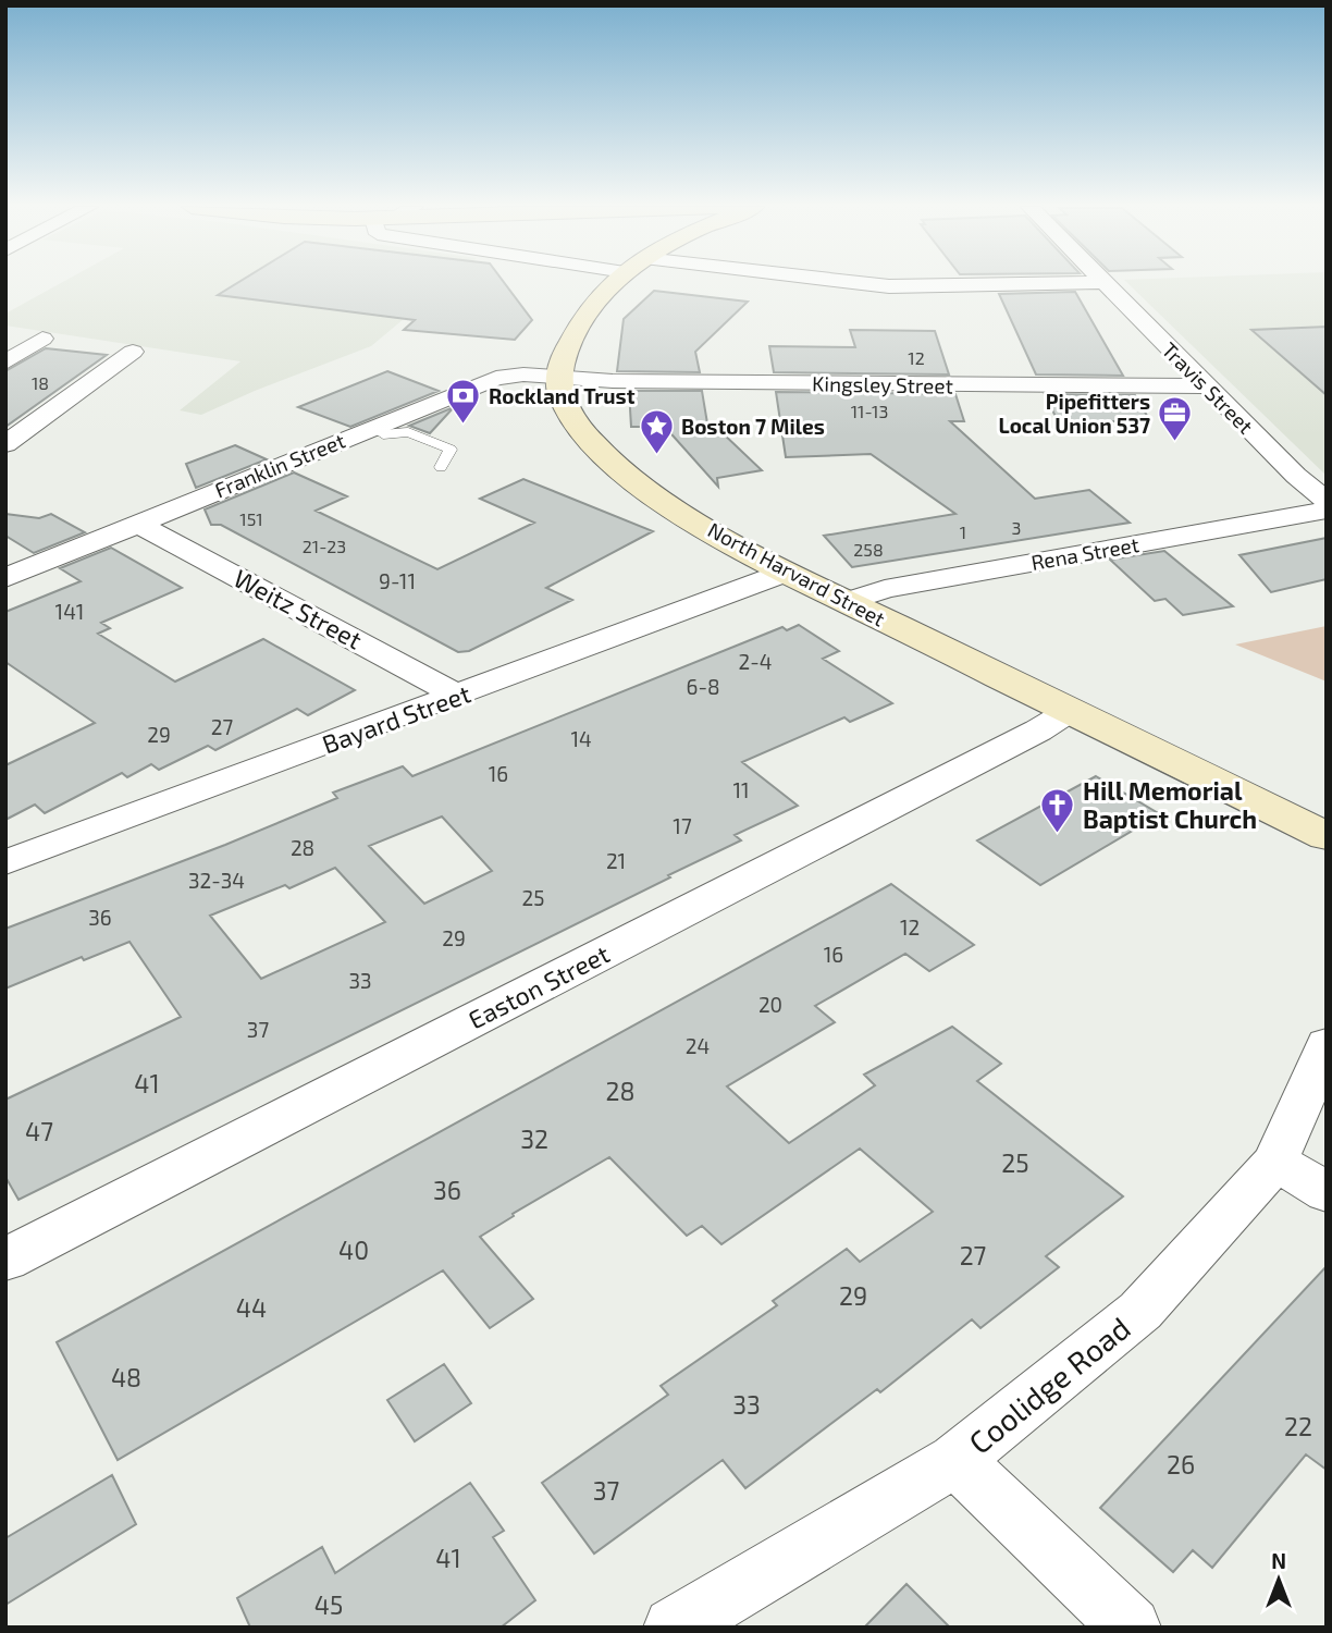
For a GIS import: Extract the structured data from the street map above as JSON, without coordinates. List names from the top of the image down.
{
  "streets": {
    "main road": ["North Harvard Street"],
    "street": [
      "Kingsley Street",
      "Travis Street",
      "Franklin Street",
      "Rena Street",
      "Weitz Street",
      "Bayard Street",
      "Easton Street",
      "Coolidge Road"
    ]
  },
  "crossings": [
    ["Kingsley Street", "Travis Street"],
    ["Kingsley Street", "Franklin Street"],
    ["Kingsley Street", "North Harvard Street"],
    ["Franklin Street", "North Harvard Street"],
    ["Franklin Street", "Weitz Street"],
    ["Rena Street", "North Harvard Street"],
    ["North Harvard Street", "Bayard Street"],
    ["North Harvard Street", "Easton Street"],
    ["Weitz Street", "Bayard Street"]
  ],
  "places": {
    "bank": ["Rockland Trust"],
    "office": ["Pipefitters Local Union 537"],
    "place": ["Boston 7 Miles"],
    "church": ["Hill Memorial Baptist Church"]
  },
  "house_numbers": [
    "12",
    "18",
    "11-13",
    "151",
    "3",
    "1",
    "21-23",
    "258",
    "9-11",
    "141",
    "2-4",
    "6-8",
    "27",
    "29",
    "14",
    "16",
    "11",
    "17",
    "28",
    "21",
    "32-34",
    "25",
    "36",
    "12",
    "29",
    "16",
    "33",
    "20",
    "37",
    "24",
    "41",
    "28",
    "47",
    "32",
    "25",
    "36",
    "40",
    "27",
    "29",
    "44",
    "48",
    "33",
    "22",
    "26",
    "37",
    "41",
    "45"
  ],
  "north": "top"
}
